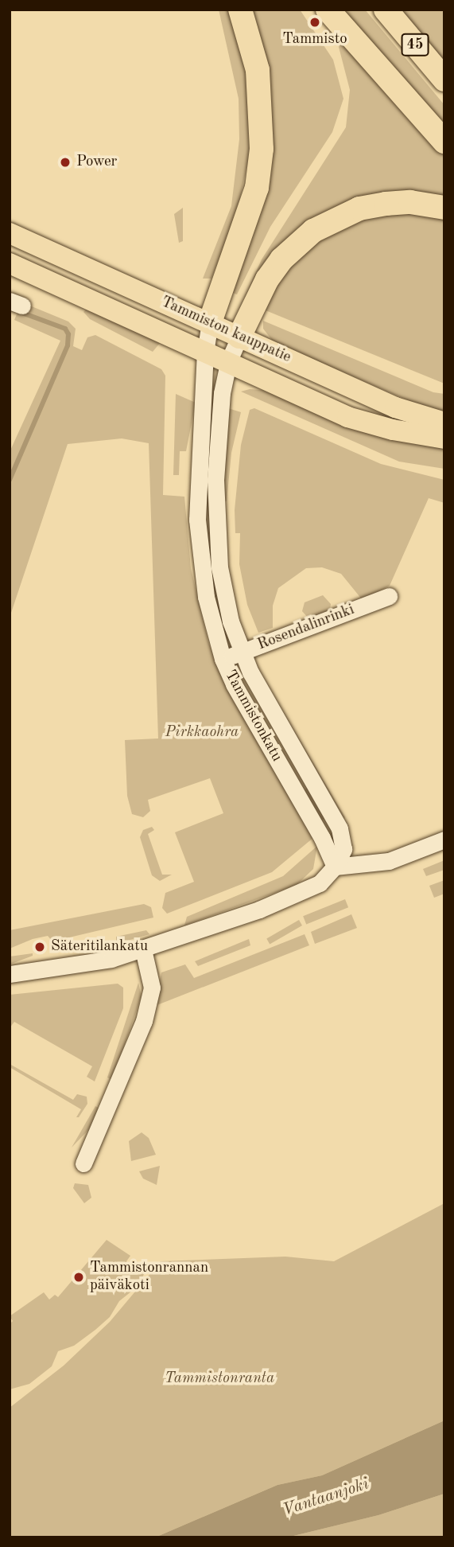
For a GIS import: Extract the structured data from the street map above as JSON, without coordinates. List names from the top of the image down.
{
  "streets": {
    "highway": ["45"],
    "main road": ["Tammiston kauppatie"],
    "street": ["Rosendalinrinki", "Tammistonkatu"]
  },
  "crossings": [
    ["Tammiston kauppatie", "Tammistonkatu"],
    ["Rosendalinrinki", "Tammistonkatu"]
  ],
  "water": ["Vantaanjoki"],
  "parks": ["Pirkkaohra", "Tammistonranta"],
  "places": [
    "Tammisto",
    "Power",
    "Säteritilankatu",
    "Tammistonrannan päiväkoti"
  ]
}
